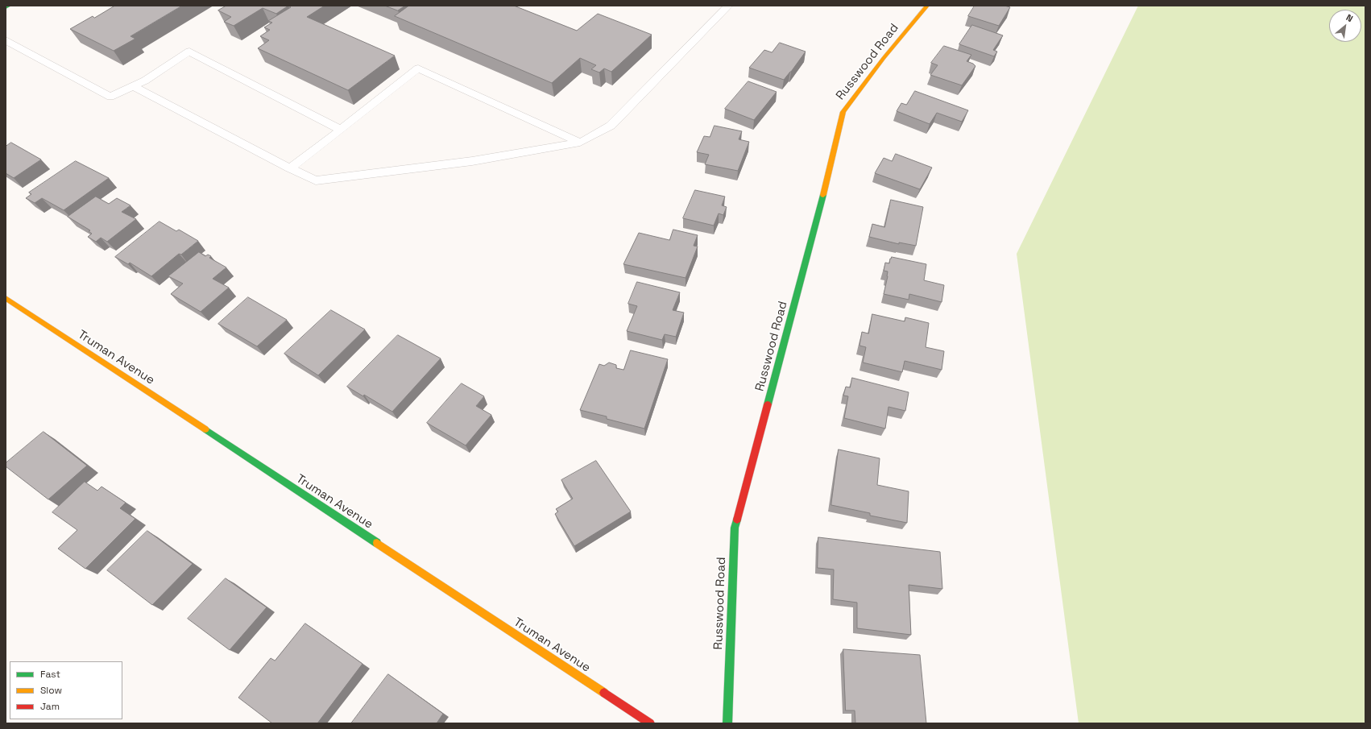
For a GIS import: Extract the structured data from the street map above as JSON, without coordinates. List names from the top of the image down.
{
  "streets": {
    "street": ["Russwood Road", "Truman Avenue"]
  },
  "legend": ["Fast", "Slow", "Jam"],
  "north": "top right"
}
